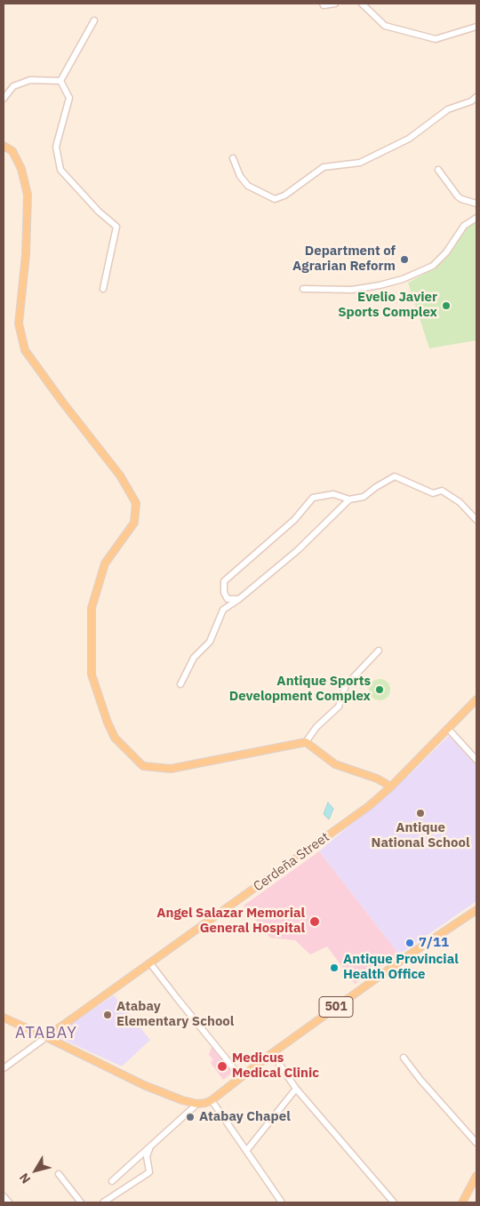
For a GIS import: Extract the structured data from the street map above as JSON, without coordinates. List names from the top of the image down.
{
  "streets": {
    "main road": ["Cerdeña Street", "501"]
  },
  "crossings": [
    ["Cerdeña Street", "501"]
  ],
  "districts": ["ATABAY"],
  "places": [
    "Department of Agrarian Reform",
    "Evelio Javier Sports Complex",
    "Antique Sports Development Complex",
    "Antique National School",
    "Angel Salazar Memorial General Hospital",
    "7/11",
    "Antique Provincial Health Office",
    "Atabay Elementary School",
    "Medicus Medical Clinic",
    "Atabay Chapel"
  ],
  "north": "bottom left"
}
